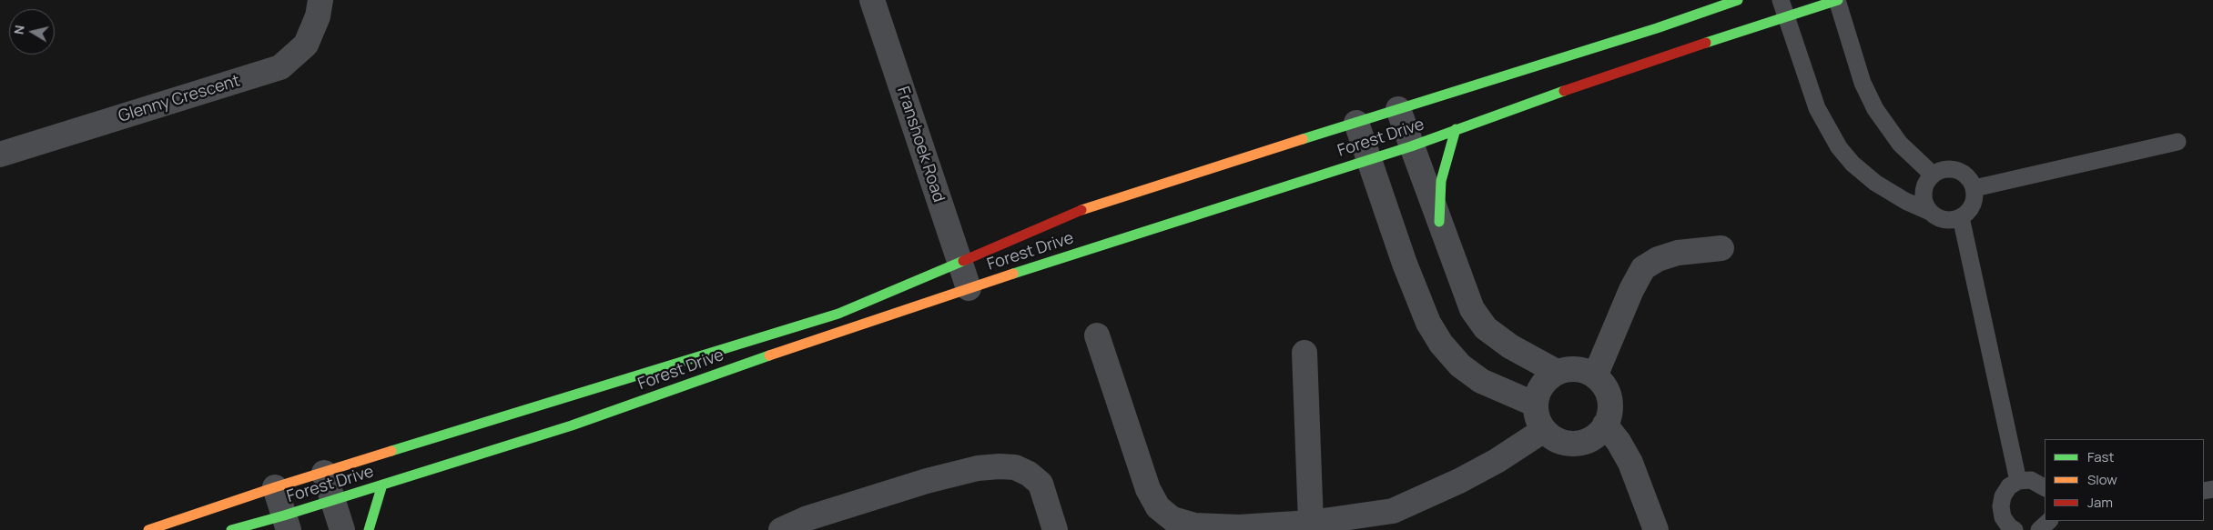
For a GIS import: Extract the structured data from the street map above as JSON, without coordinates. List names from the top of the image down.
{
  "streets": {
    "street": ["Glenny Crescent", "Forest Drive", "Franshoek Road"]
  },
  "crossings": [
    ["Forest Drive", "Franshoek Road"]
  ],
  "legend": ["Fast", "Slow", "Jam"],
  "north": "left"
}
